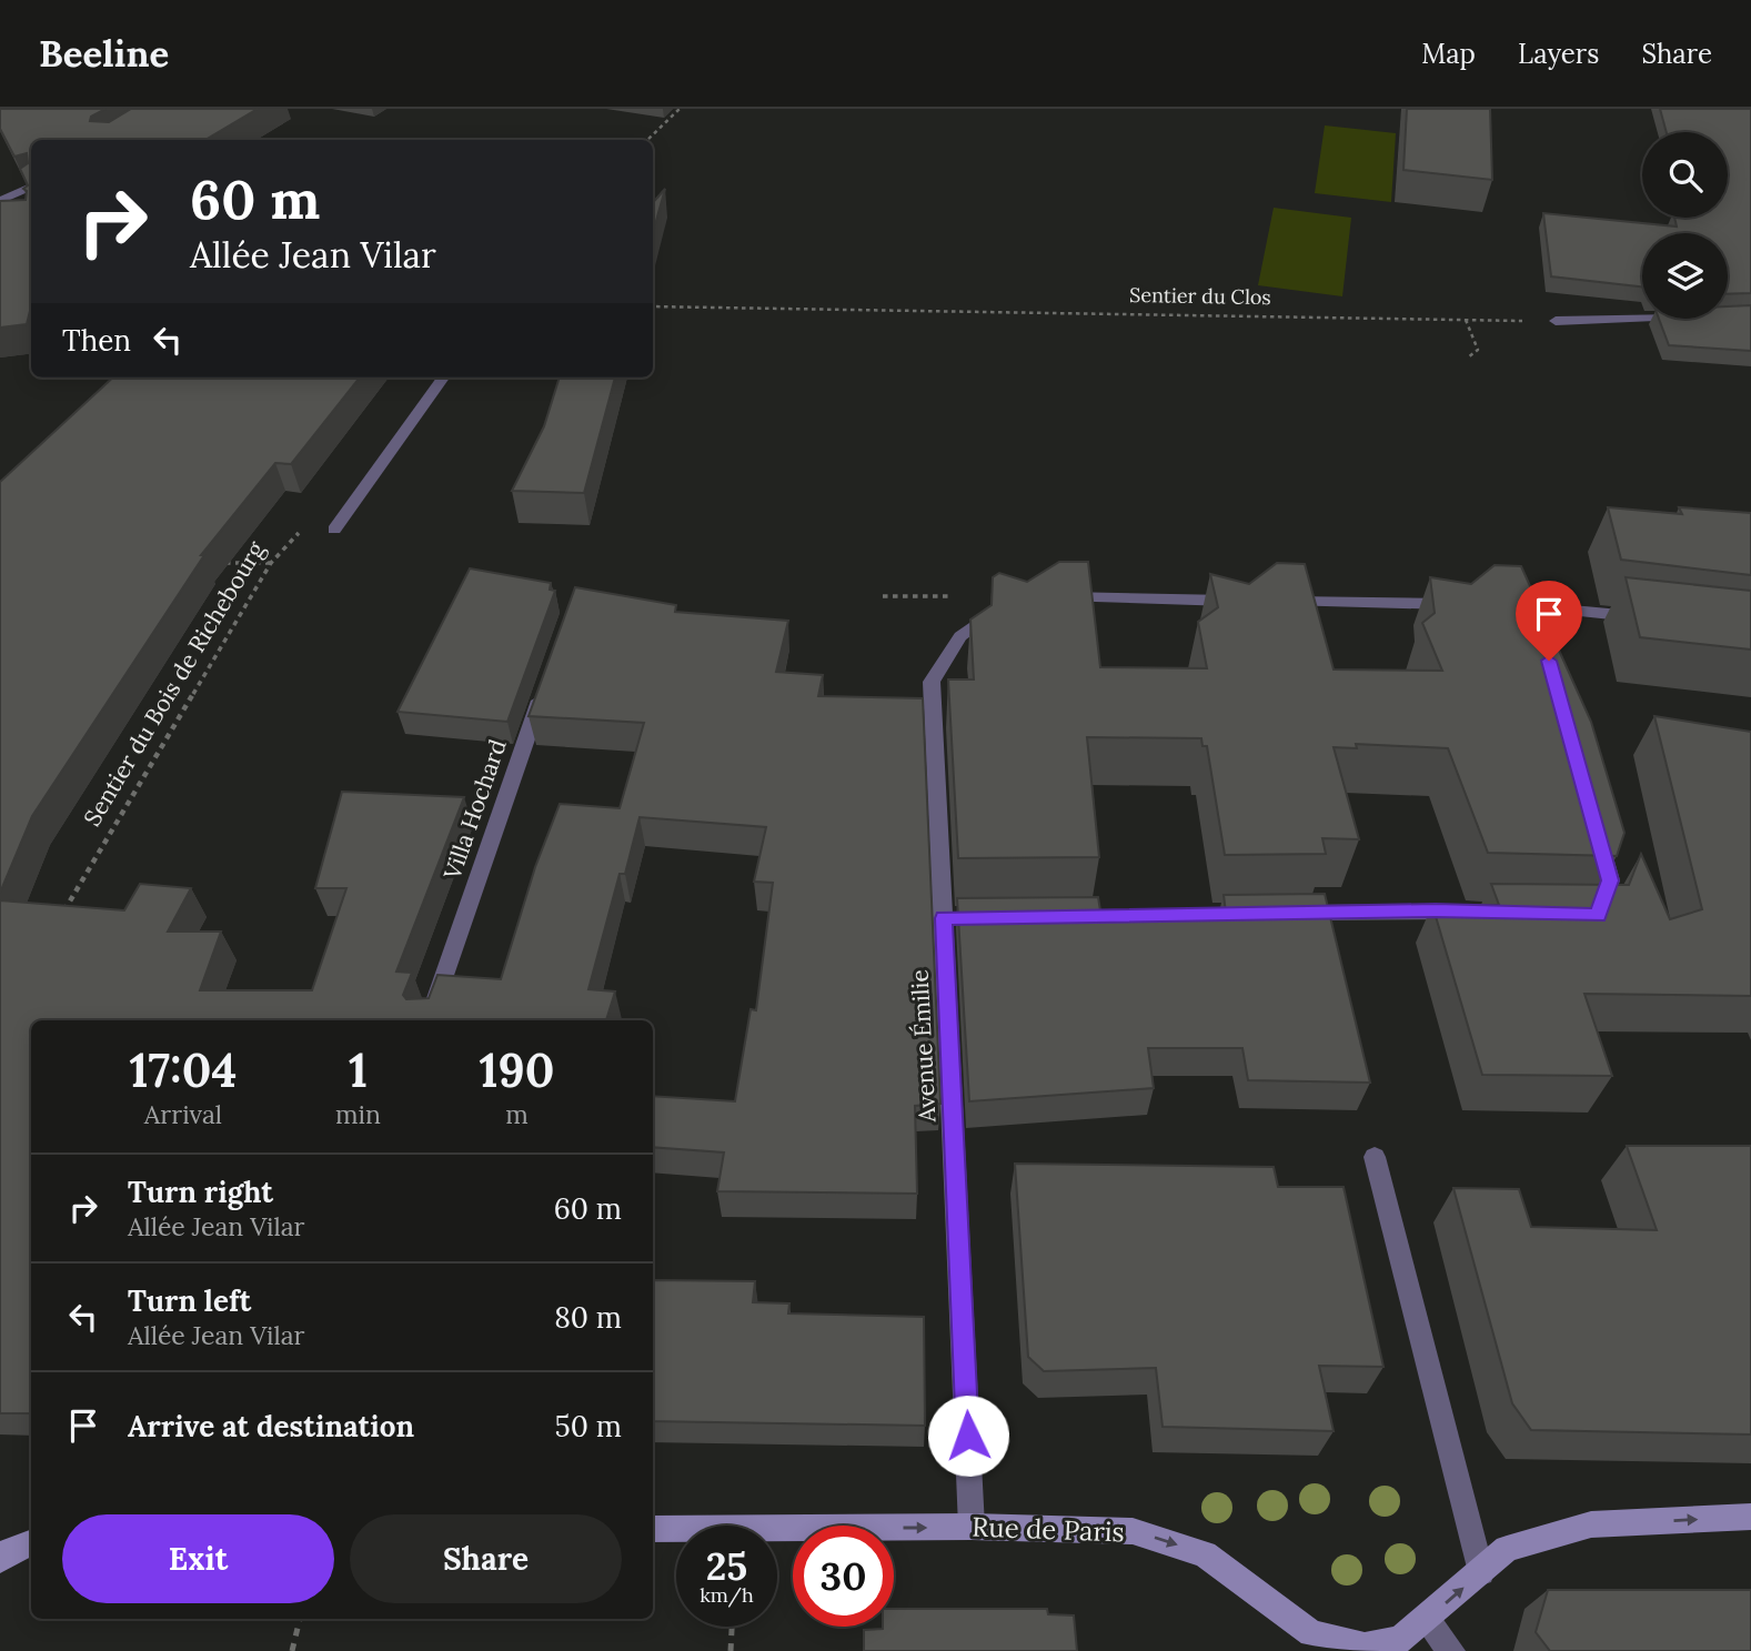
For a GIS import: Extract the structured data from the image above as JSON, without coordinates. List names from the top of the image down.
{
  "streets": {
    "street": ["Villa Hochard", "Avenue Émilie", "Rue de Paris"],
    "path": ["Sentier du Clos", "Sentier du Bois de Richebourg"]
  },
  "crossings": [
    ["Avenue Émilie", "Rue de Paris"]
  ],
  "one_way": ["Rue de Paris"],
  "page": {
    "header": "Beeline",
    "nav": ["Map", "Layers", "Share"],
    "turn": ["60 m", "Allée Jean Vilar"],
    "then": "Then",
    "eta": [
      "17:04",
      "Arrival",
      "1",
      "min",
      "190",
      "m"
    ],
    "list": [
      {
        "name": "Turn right",
        "note": "Allée Jean Vilar",
        "value": "60 m"
      },
      {
        "name": "Turn left",
        "note": "Allée Jean Vilar",
        "value": "80 m"
      },
      {
        "name": "Arrive at destination",
        "value": "50 m"
      }
    ],
    "buttons": ["Exit", "Share"],
    "speed": "25 km/h",
    "limit": "30"
  }
}
